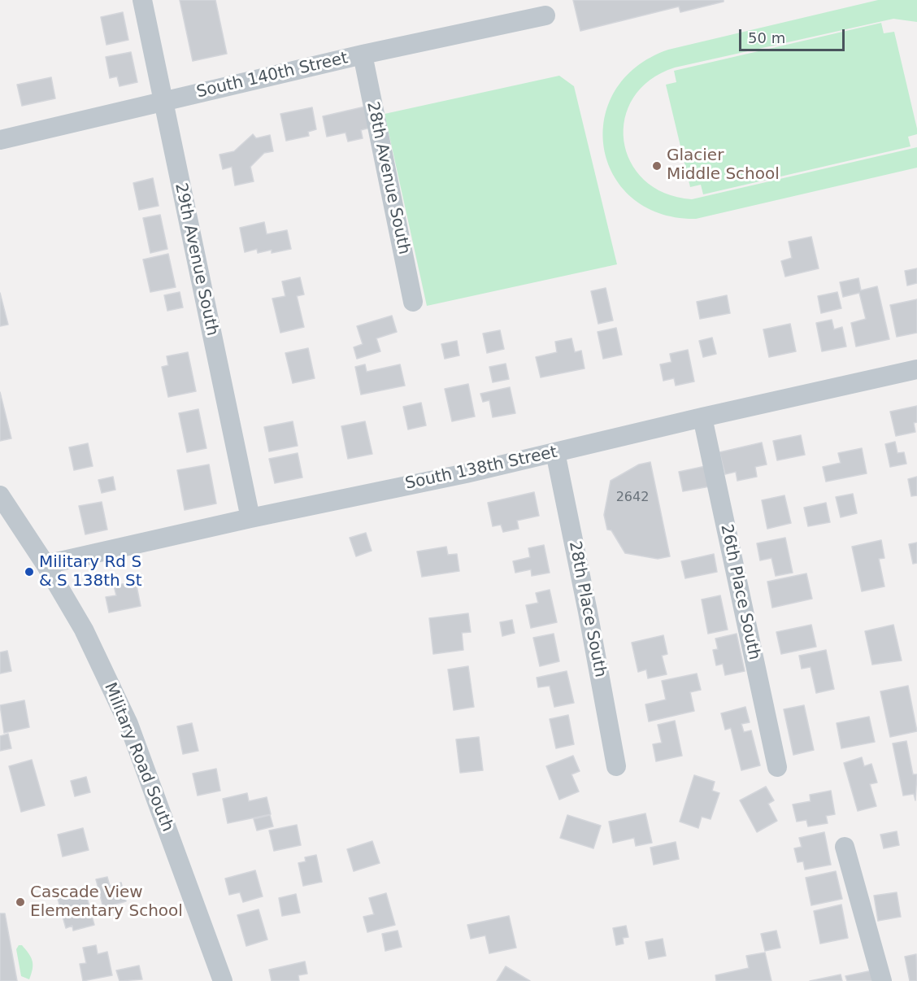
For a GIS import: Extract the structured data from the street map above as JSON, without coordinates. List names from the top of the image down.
{
  "streets": {
    "street": [
      "South 140th Street",
      "28th Avenue South",
      "29th Avenue South",
      "South 138th Street",
      "26th Place South",
      "28th Place South",
      "Military Road South"
    ]
  },
  "crossings": [
    ["South 140th Street", "28th Avenue South"],
    ["South 140th Street", "29th Avenue South"],
    ["29th Avenue South", "South 138th Street"],
    ["South 138th Street", "26th Place South"],
    ["South 138th Street", "28th Place South"],
    ["South 138th Street", "Military Road South"]
  ],
  "places": ["Glacier Middle School", "Military Rd S & S 138th St", "Cascade View Elementary School"],
  "house_numbers": ["2642"],
  "scale_bar": "50 m"
}
